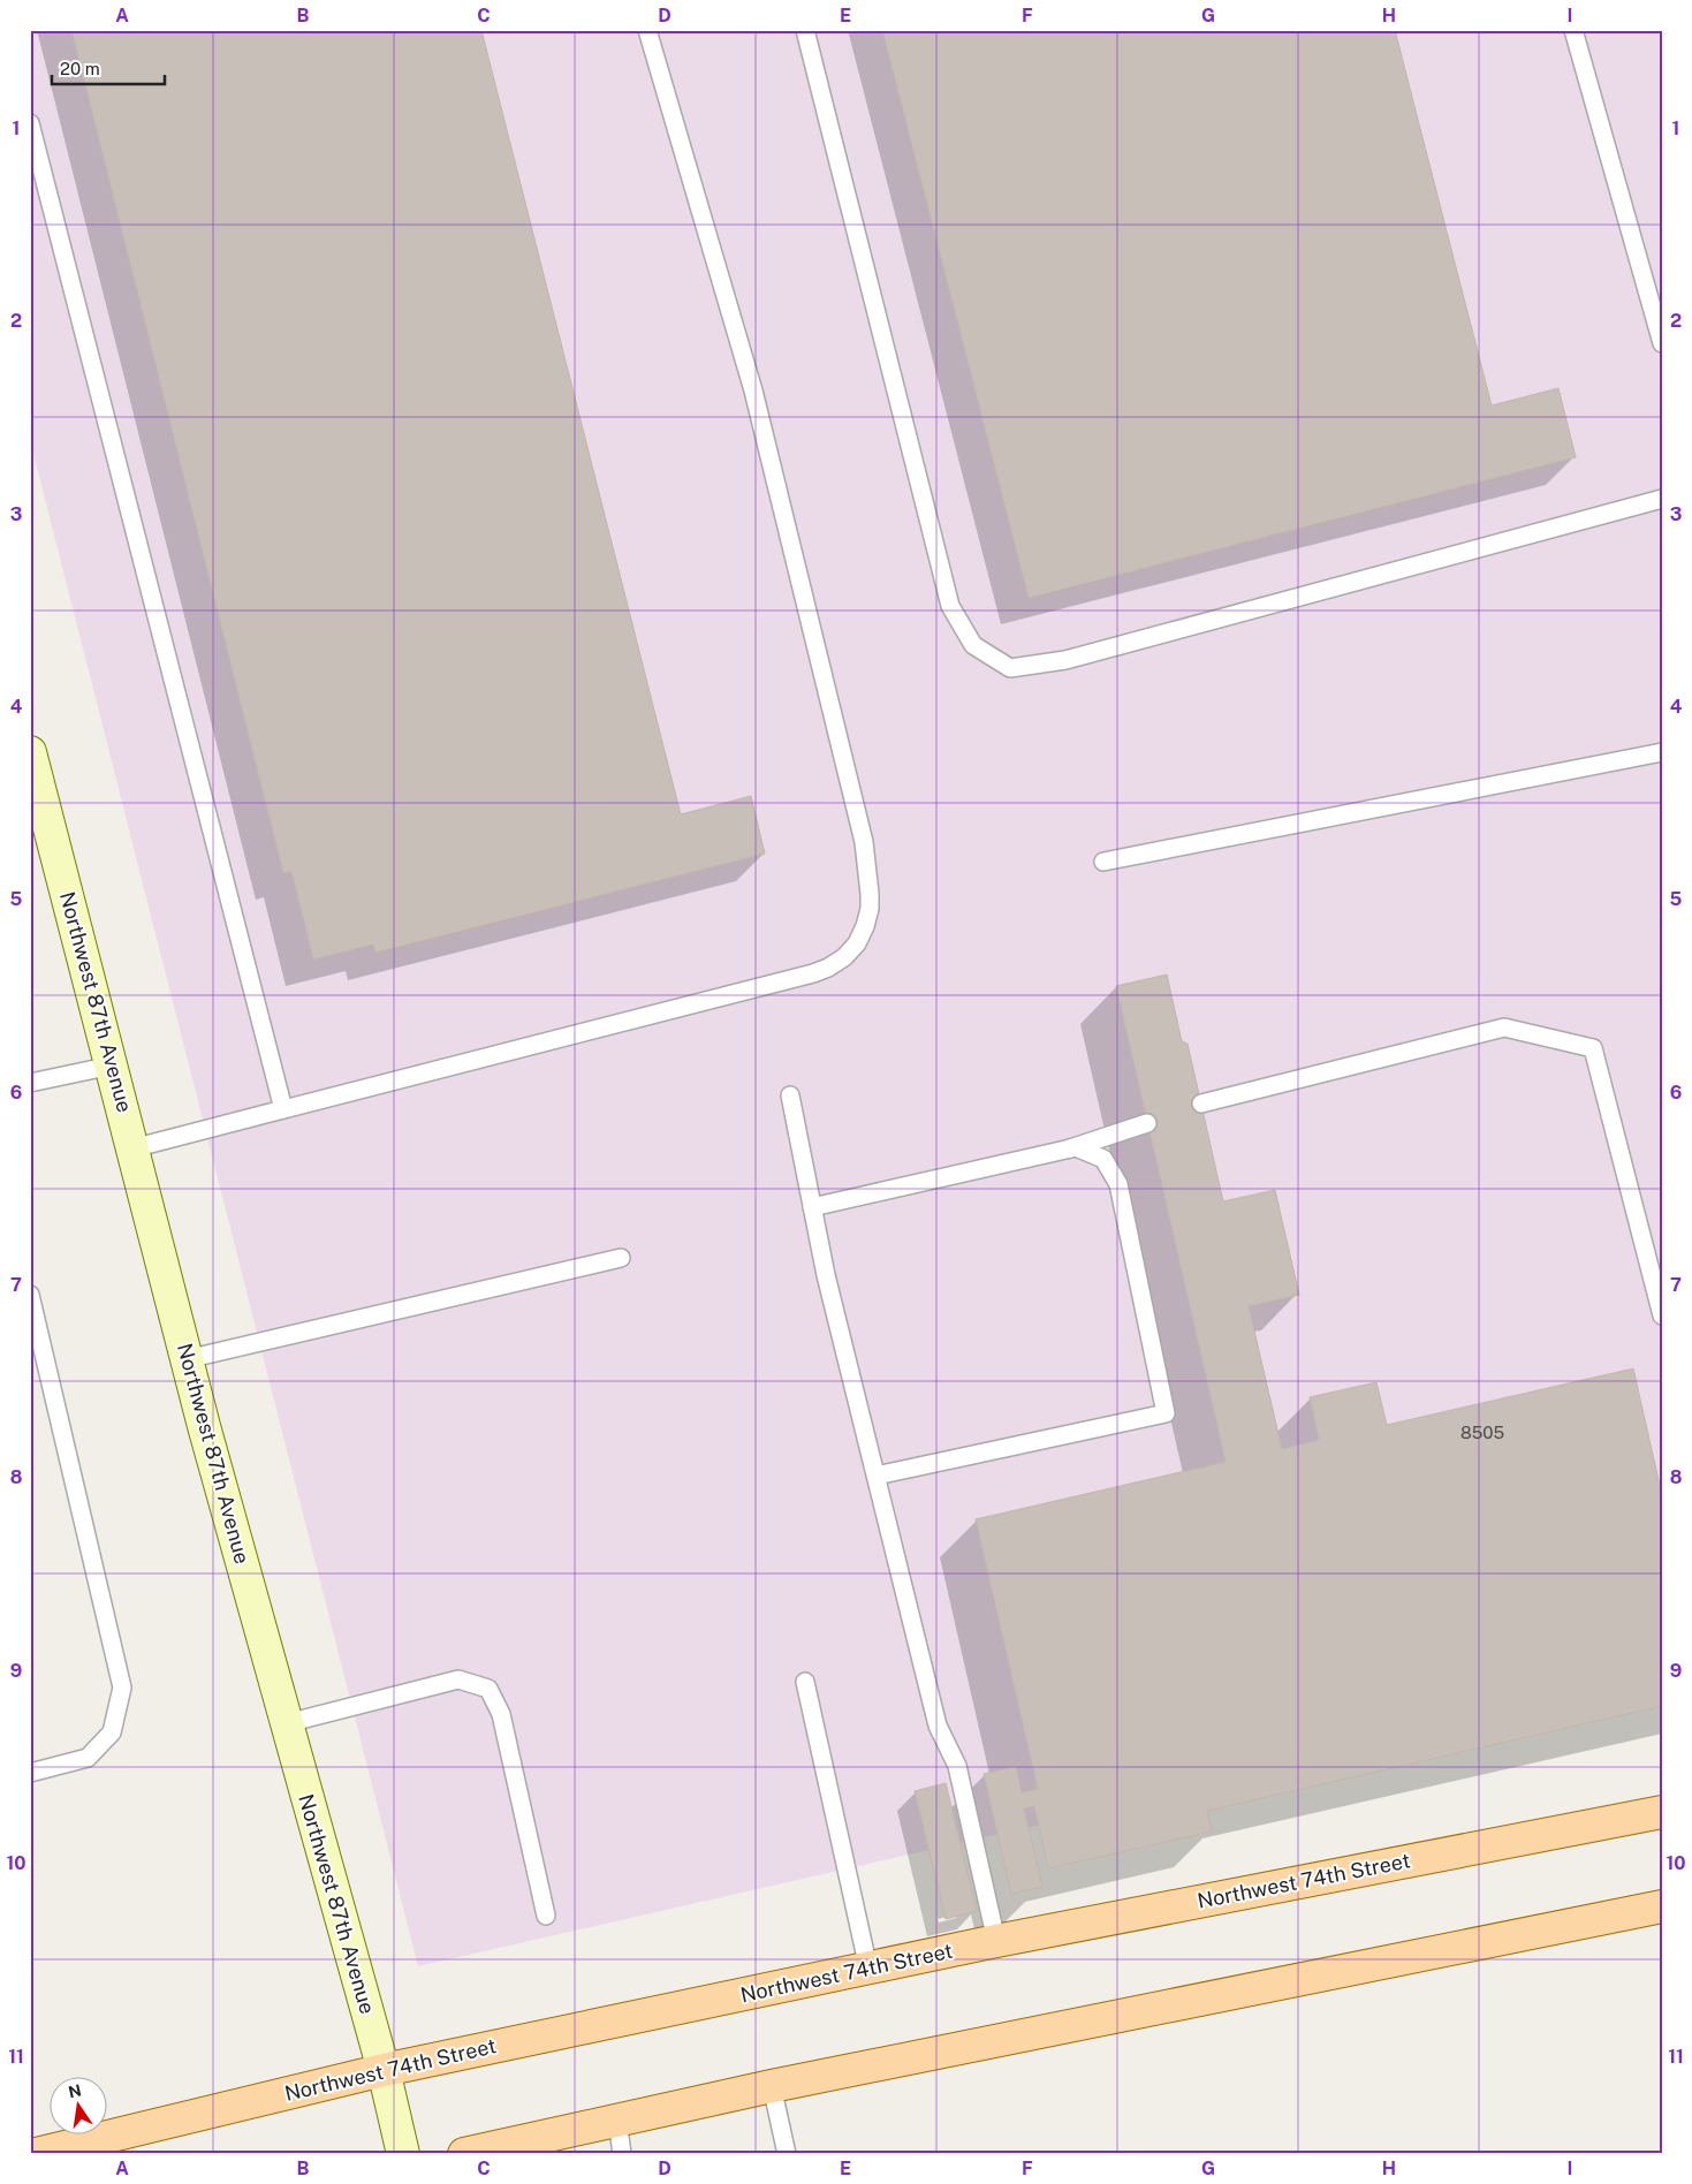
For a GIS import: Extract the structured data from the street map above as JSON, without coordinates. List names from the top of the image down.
{
  "streets": {
    "main road": ["Northwest 87th Avenue", "Northwest 74th Street"]
  },
  "crossings": [
    ["Northwest 87th Avenue", "Northwest 74th Street"]
  ],
  "house_numbers": ["8505"],
  "scale_bar": "20 m",
  "north": "top",
  "grid": {
    "columns": [
      "A",
      "B",
      "C",
      "D",
      "E",
      "F",
      "G",
      "H",
      "I"
    ],
    "rows": [
      "1",
      "2",
      "3",
      "4",
      "5",
      "6",
      "7",
      "8",
      "9",
      "10",
      "11"
    ]
  }
}
